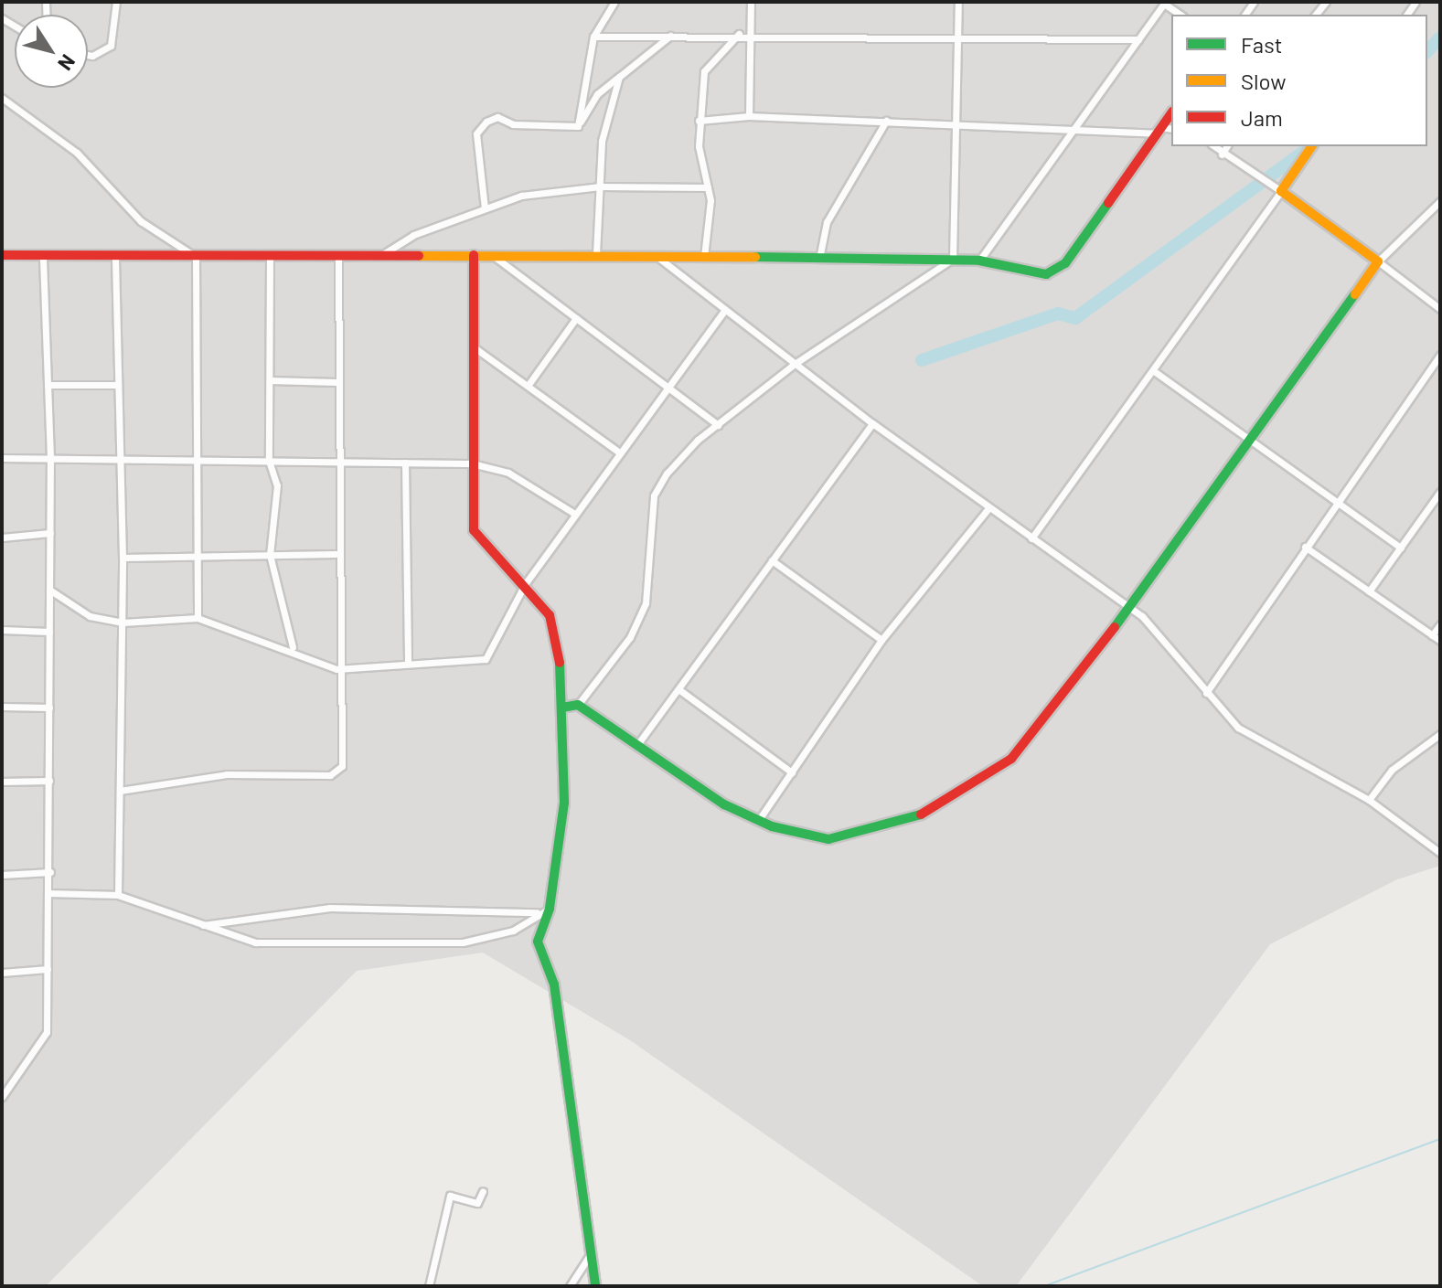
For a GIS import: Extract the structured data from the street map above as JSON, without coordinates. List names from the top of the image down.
{
  "legend": ["Fast", "Slow", "Jam"],
  "north": "bottom right"
}
